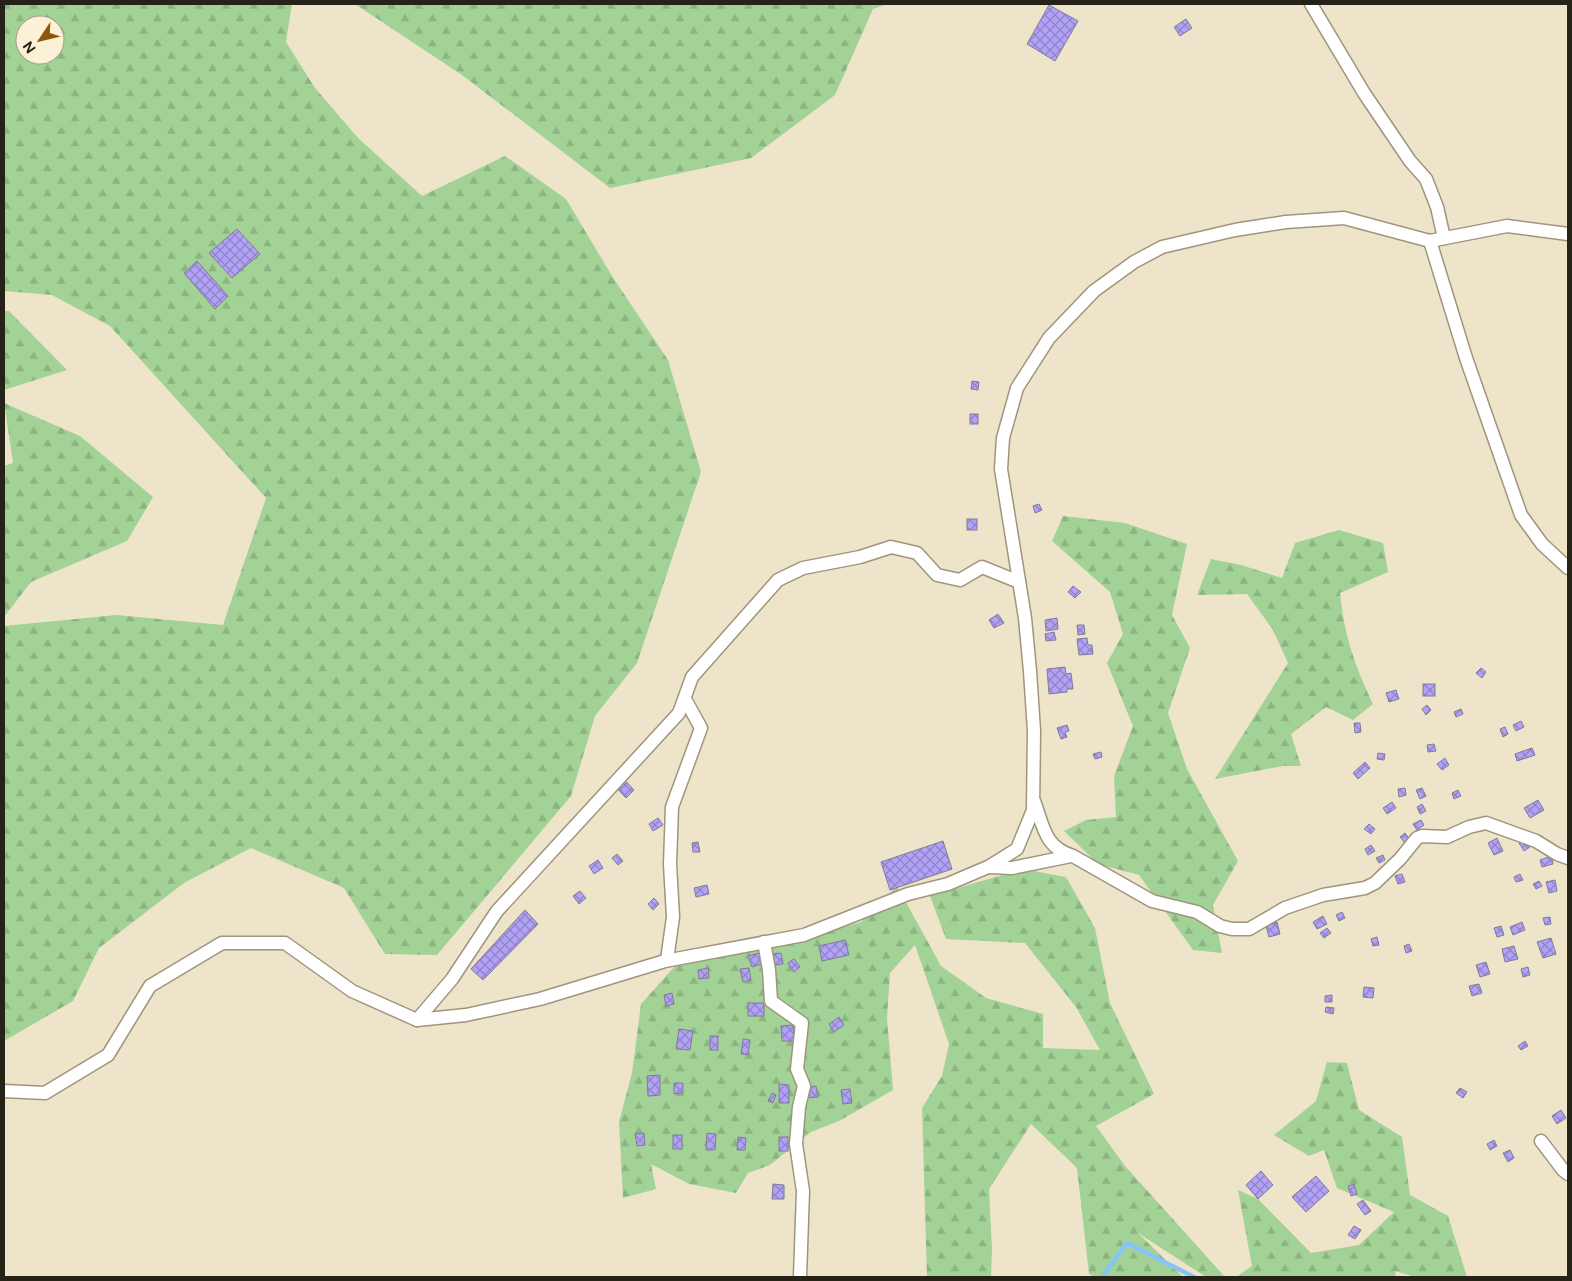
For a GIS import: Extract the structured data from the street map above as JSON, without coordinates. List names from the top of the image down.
{
  "north": "bottom left"
}
